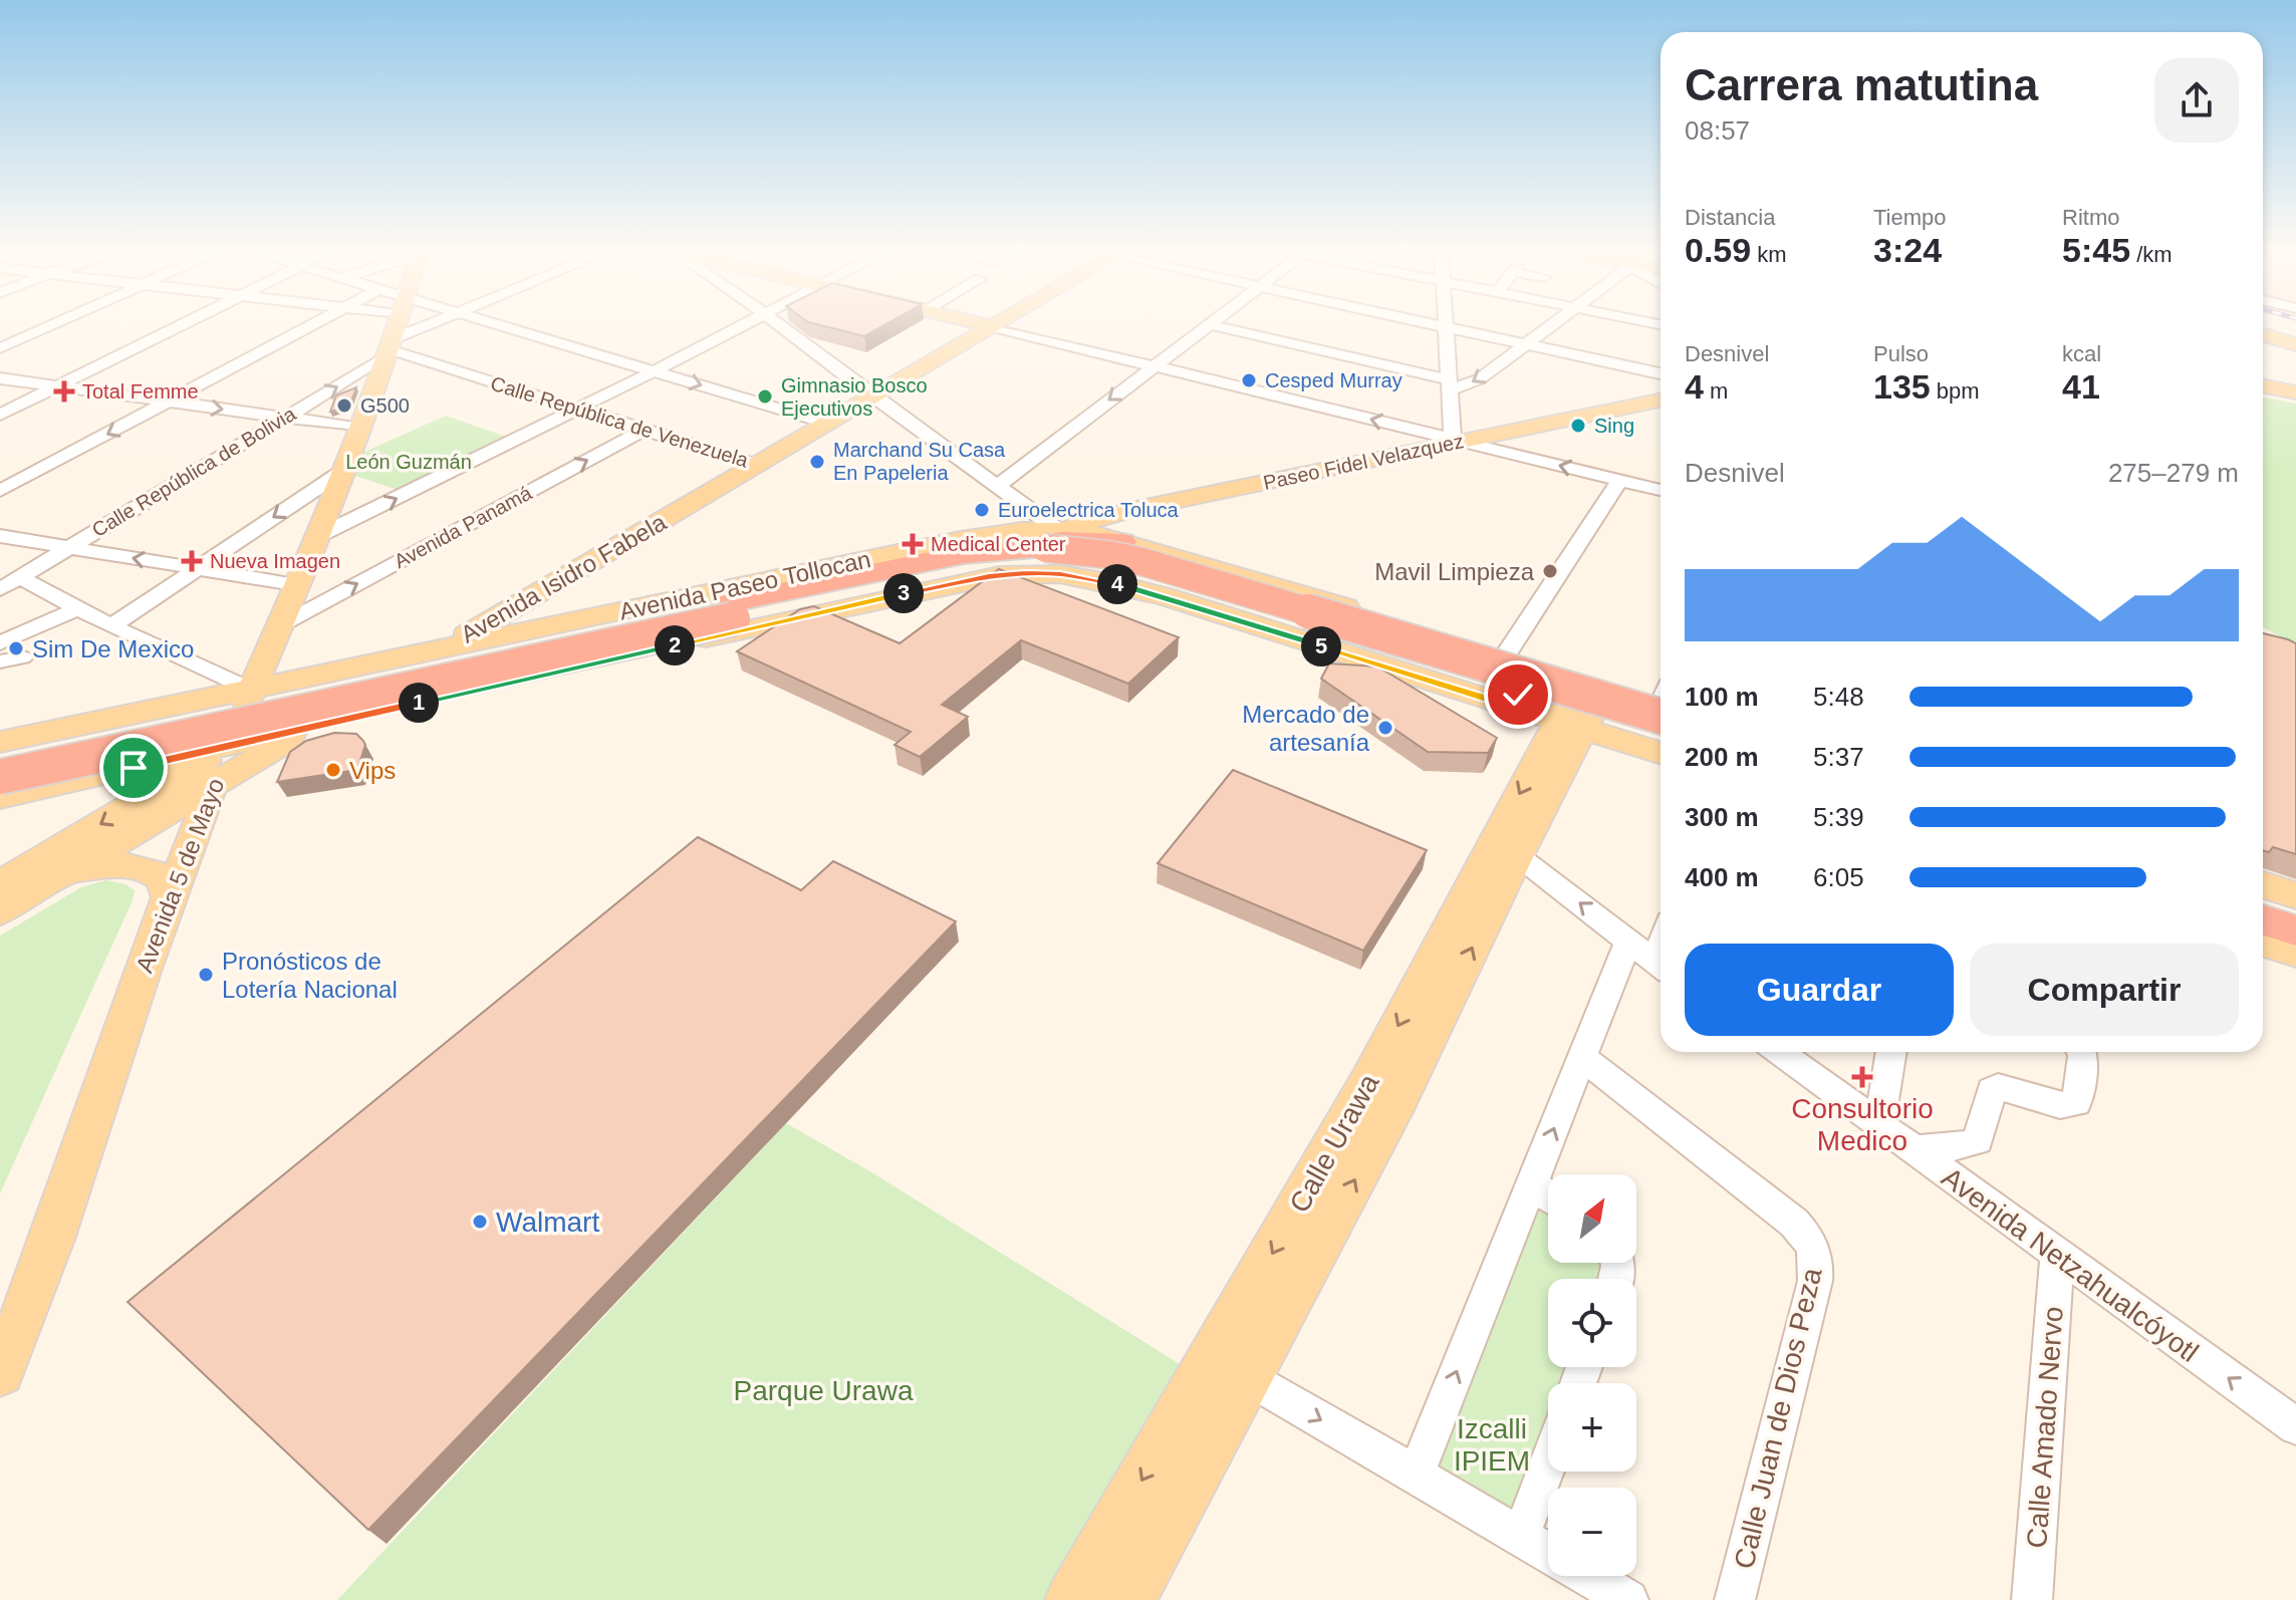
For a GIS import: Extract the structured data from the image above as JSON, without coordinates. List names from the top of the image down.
{
  "streets": {
    "highway": ["Avenida Paseo Tollocan"],
    "main road": [
      "Paseo Fidel Velazquez",
      "Avenida Isidro Fabela",
      "Avenida 5 de Mayo",
      "Calle Urawa"
    ],
    "street": [
      "Calle República de Venezuela",
      "Calle República de Bolivia",
      "Avenida Panamá",
      "Avenida Netzahualcóyotl",
      "Calle Juan de Dios Peza",
      "Calle Amado Nervo"
    ]
  },
  "crossings": [
    ["Calle República de Venezuela", "Calle República de Bolivia"],
    ["Calle República de Venezuela", "Avenida Panamá"],
    ["Calle República de Venezuela", "Avenida Isidro Fabela"],
    ["Calle República de Venezuela", "Avenida 5 de Mayo"],
    ["Paseo Fidel Velazquez", "Avenida Paseo Tollocan"],
    ["Calle República de Bolivia", "Avenida 5 de Mayo"],
    ["Avenida Panamá", "Avenida 5 de Mayo"],
    ["Avenida Isidro Fabela", "Avenida Paseo Tollocan"],
    ["Avenida Isidro Fabela", "Avenida 5 de Mayo"],
    ["Avenida Paseo Tollocan", "Avenida 5 de Mayo"],
    ["Avenida Paseo Tollocan", "Calle Urawa"],
    ["Avenida Netzahualcóyotl", "Calle Amado Nervo"]
  ],
  "one_way": ["Avenida Netzahualcóyotl"],
  "parks": ["León Guzmán", "Parque Urawa", "Izcalli IPIEM"],
  "places": {
    "other": [
      "Cesped Murray",
      "Gimnasio Bosco Ejecutivos",
      "G500",
      "Sing",
      "Marchand Su Casa En Papeleria",
      "Euroelectrica Toluca",
      "Mavil Limpieza",
      "Sim De Mexico",
      "Mercado de artesanía",
      "Vips",
      "Pronósticos de Lotería Nacional",
      "Walmart"
    ],
    "health": [
      "Total Femme",
      "Medical Center",
      "Nueva Imagen",
      "Consultorio Medico"
    ]
  },
  "north": "top right",
  "page": {
    "heading": ["Carrera matutina", "08:57"],
    "stats": [
      ["Distancia", "0.59 km"],
      ["Tiempo", "3:24"],
      ["Ritmo", "5:45 /km"],
      ["Desnivel", "4 m"],
      ["Pulso", "135 bpm"],
      ["kcal", "41"]
    ],
    "chart": ["Desnivel", "275–279 m"],
    "pins": [
      "4",
      "3",
      "2",
      "5",
      "1"
    ],
    "list": [
      {
        "name": "100 m",
        "note": "5:48"
      },
      {
        "name": "200 m",
        "note": "5:37"
      },
      {
        "name": "300 m",
        "note": "5:39"
      },
      {
        "name": "400 m",
        "note": "6:05"
      }
    ],
    "buttons": ["Guardar", "Compartir"],
    "map_buttons": ["+", "−"]
  }
}
